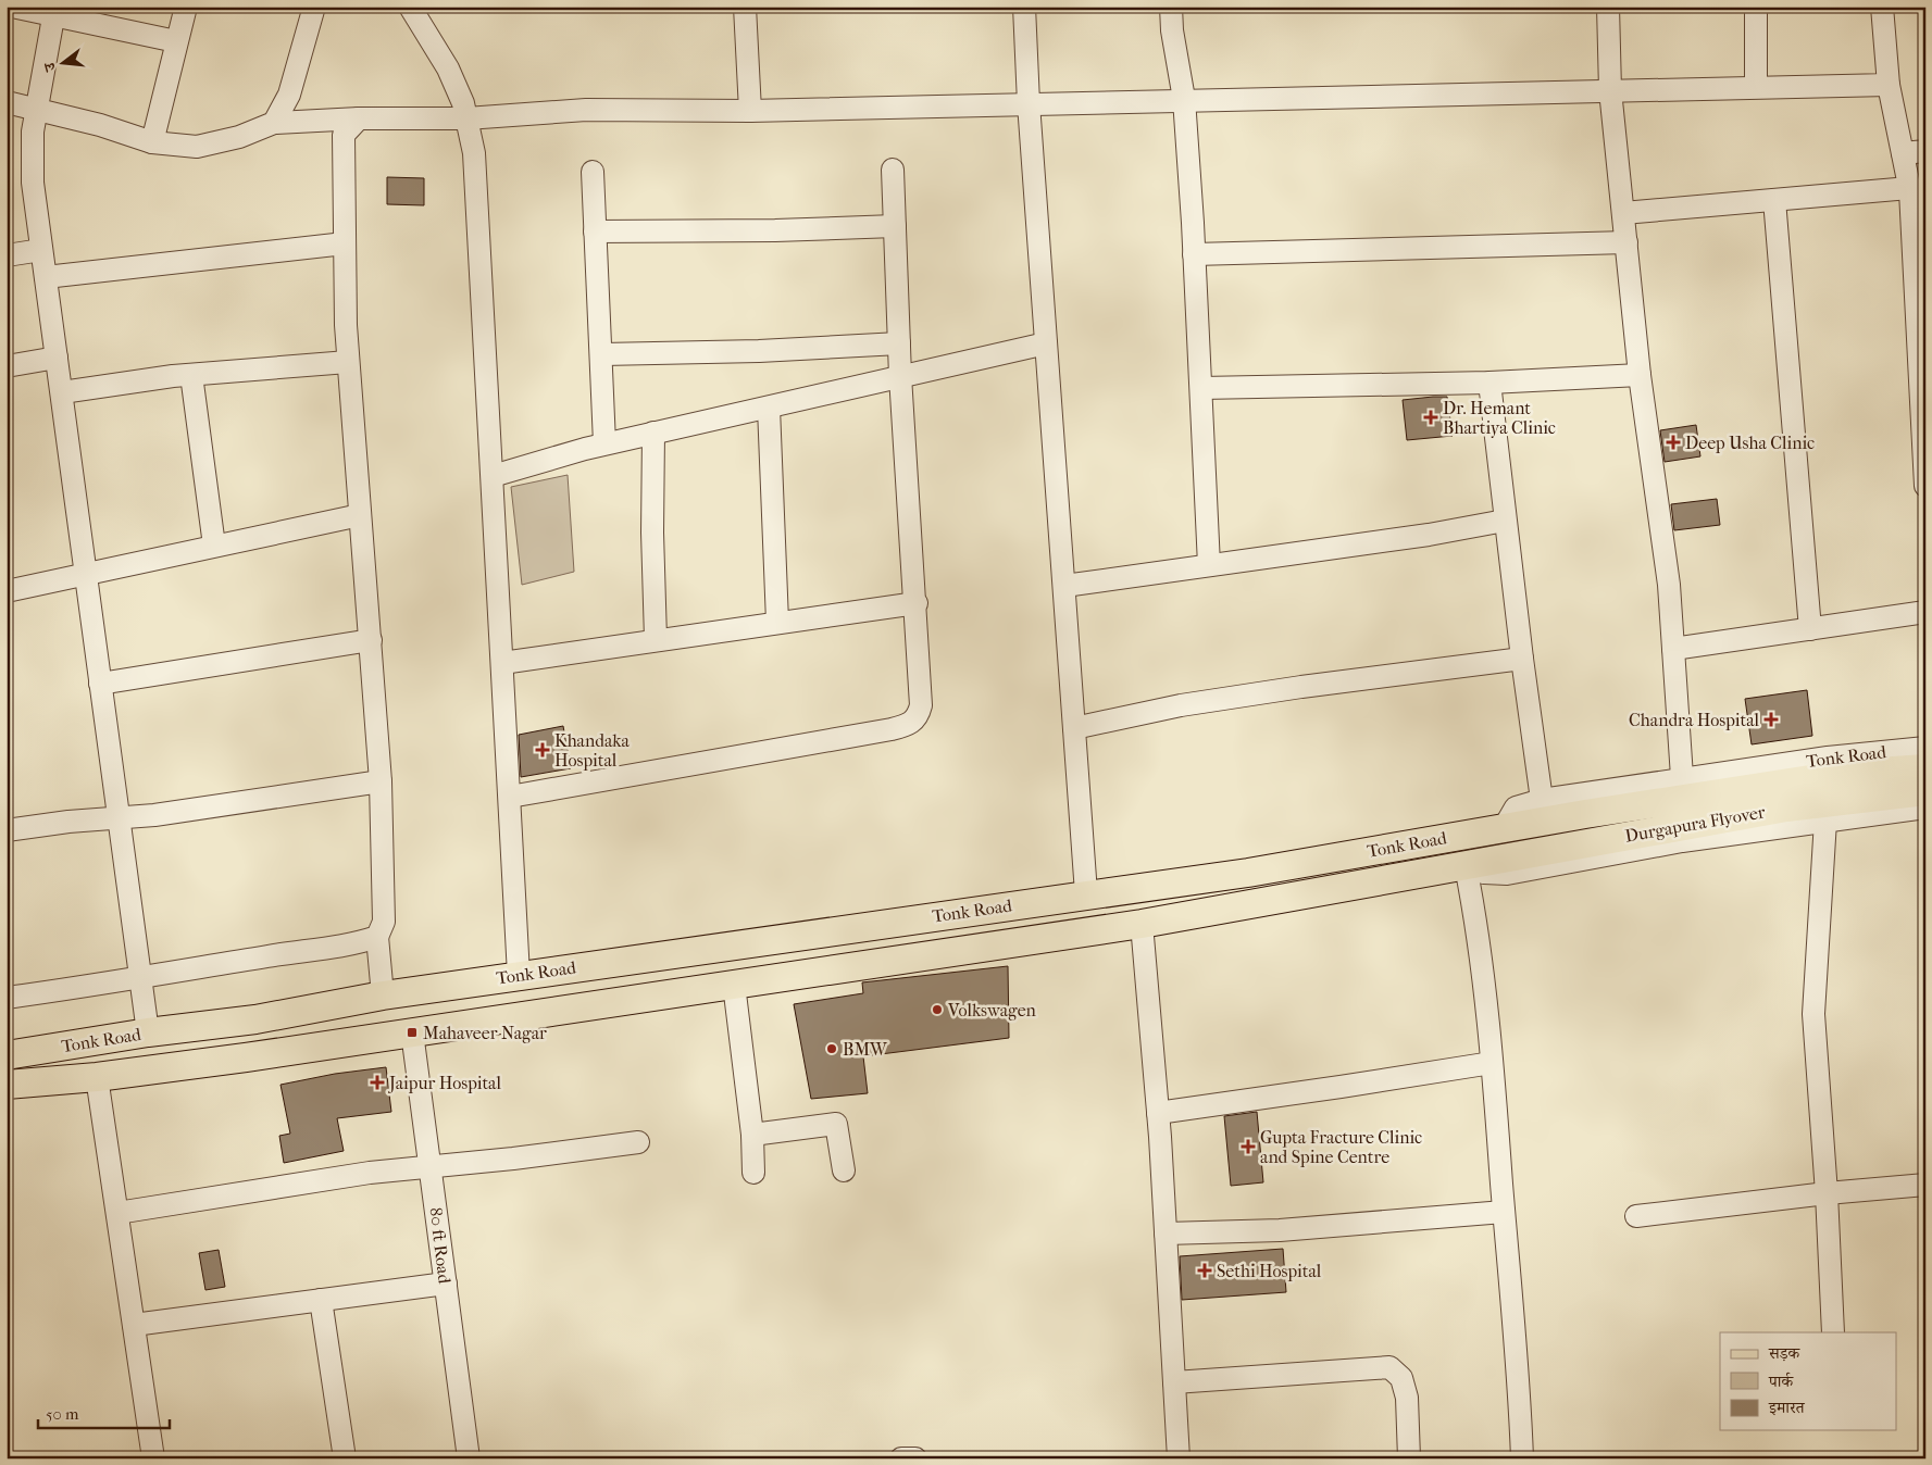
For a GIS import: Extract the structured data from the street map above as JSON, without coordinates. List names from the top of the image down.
{
  "streets": {
    "main road": ["Tonk Road", "Durgapura Flyover"],
    "street": ["80 ft Road"]
  },
  "crossings": [
    ["Tonk Road", "Durgapura Flyover"],
    ["Tonk Road", "80 ft Road"]
  ],
  "places": {
    "health": [
      "Dr. Hemant Bhartiya Clinic",
      "Deep Usha Clinic",
      "Chandra Hospital",
      "Khandaka Hospital",
      "Jaipur Hospital",
      "Gupta Fracture Clinic and Spine Centre",
      "Sethi Hospital"
    ],
    "other": ["Volkswagen", "BMW"],
    "transit": ["Mahaveer Nagar"]
  },
  "legend": ["सड़क", "पार्क", "इमारत"],
  "scale_bar": "50 m",
  "north": "left"
}
